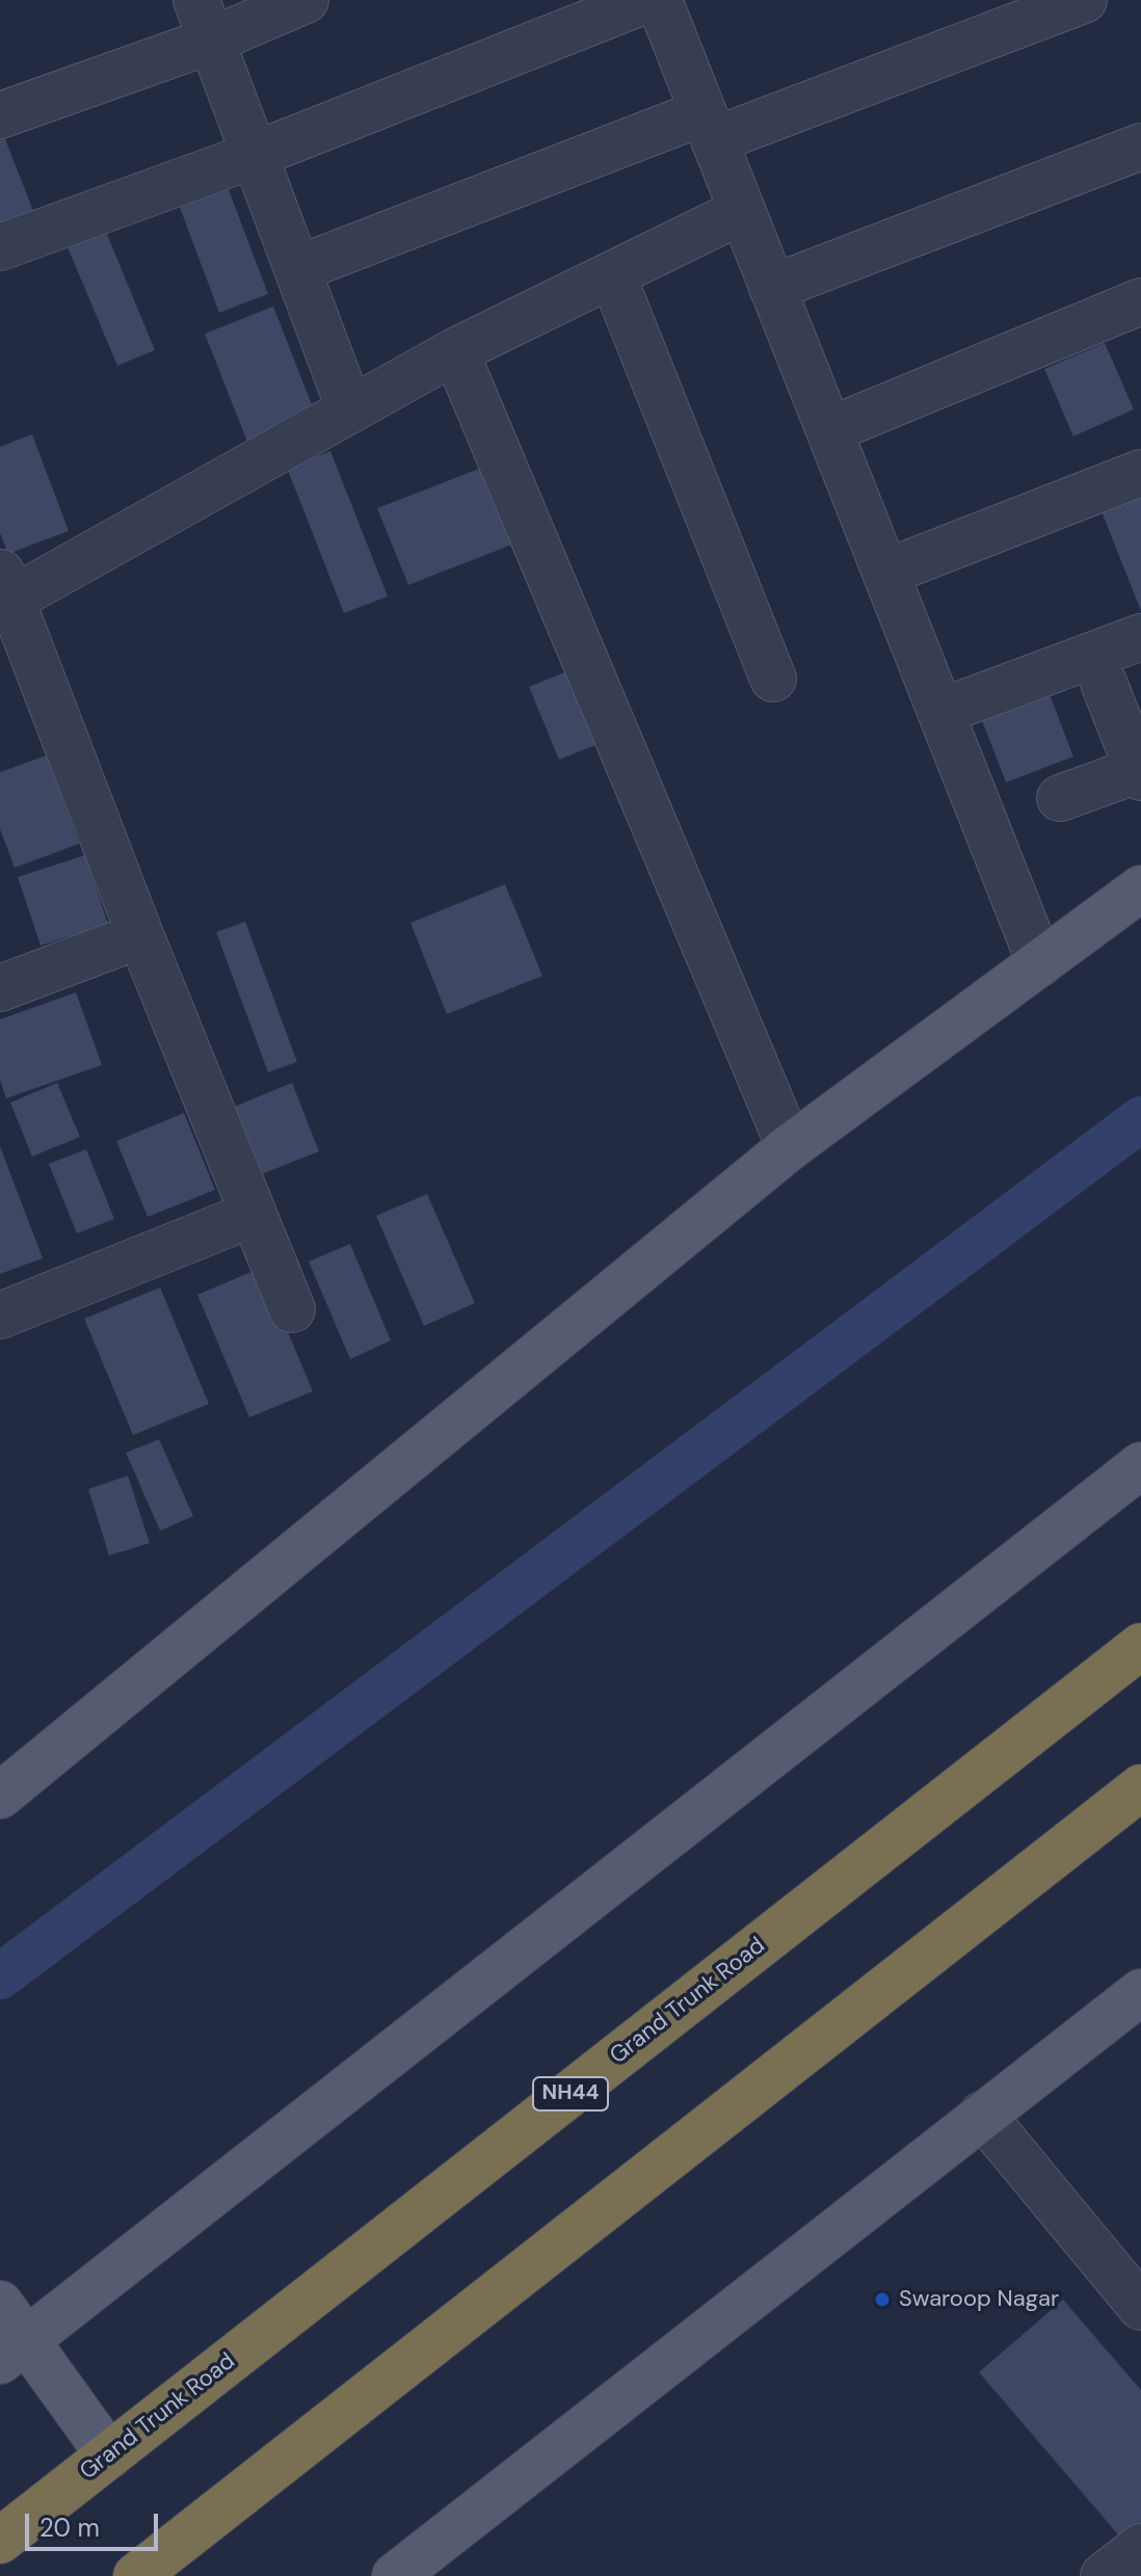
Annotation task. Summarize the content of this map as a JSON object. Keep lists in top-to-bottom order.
{
  "streets": {
    "highway": ["Grand Trunk Road", "NH44"]
  },
  "places": ["Swaroop Nagar"],
  "scale_bar": "20 m"
}
